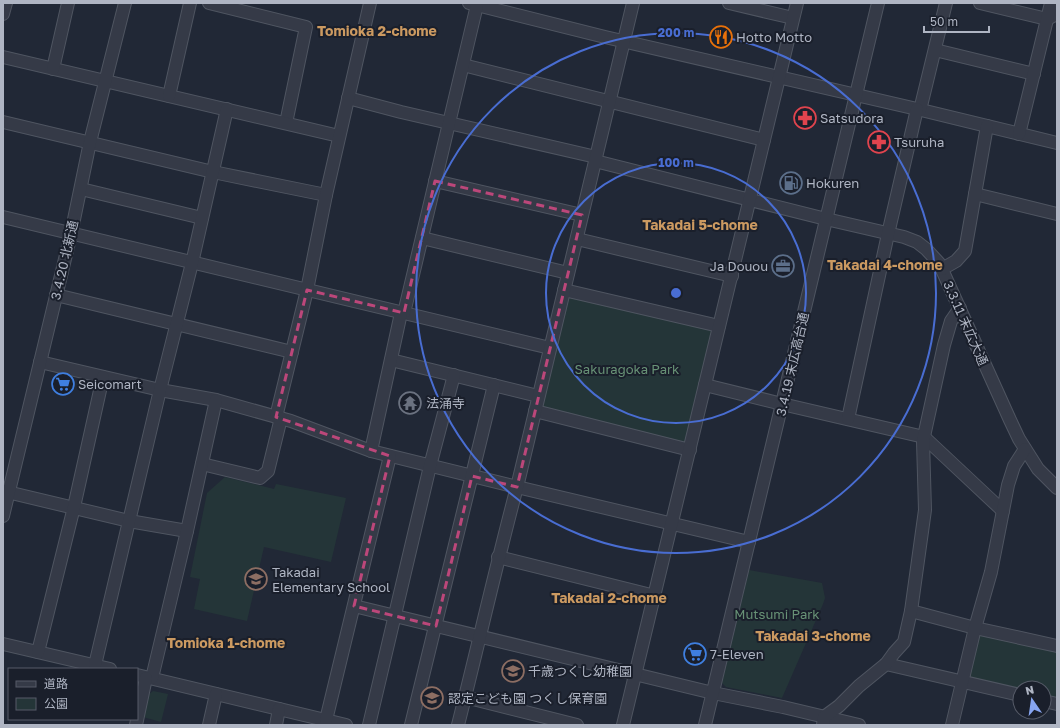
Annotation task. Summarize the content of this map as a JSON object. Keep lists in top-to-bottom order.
{
  "streets": {
    "street": ["3.4.20 北新通", "3.3.11 末広大通", "3.4.19 末広高台通"]
  },
  "crossings": [
    ["3.3.11 末広大通", "3.4.19 末広高台通"]
  ],
  "districts": [
    "Tomioka 2-chome",
    "Takadai 5-chome",
    "Takadai 4-chome",
    "Takadai 2-chome",
    "Takadai 3-chome",
    "Tomioka 1-chome"
  ],
  "parks": ["Sakuragoka Park", "Mutsumi Park"],
  "places": {
    "restaurant": ["Hotto Motto"],
    "pharmacy": ["Satsudora", "Tsuruha"],
    "fuel station": ["Hokuren"],
    "office": ["Ja Douou"],
    "supermarket": ["Seicomart", "7-Eleven"],
    "temple": ["法涌寺"],
    "school or university": ["Takadai Elementary School", "千歳つくし幼稚園", "認定こども園 つくし保育園"]
  },
  "legend": ["道路", "公園"],
  "scale_bar": "50 m",
  "north": "top",
  "rings": ["200 m", "100 m"]
}
